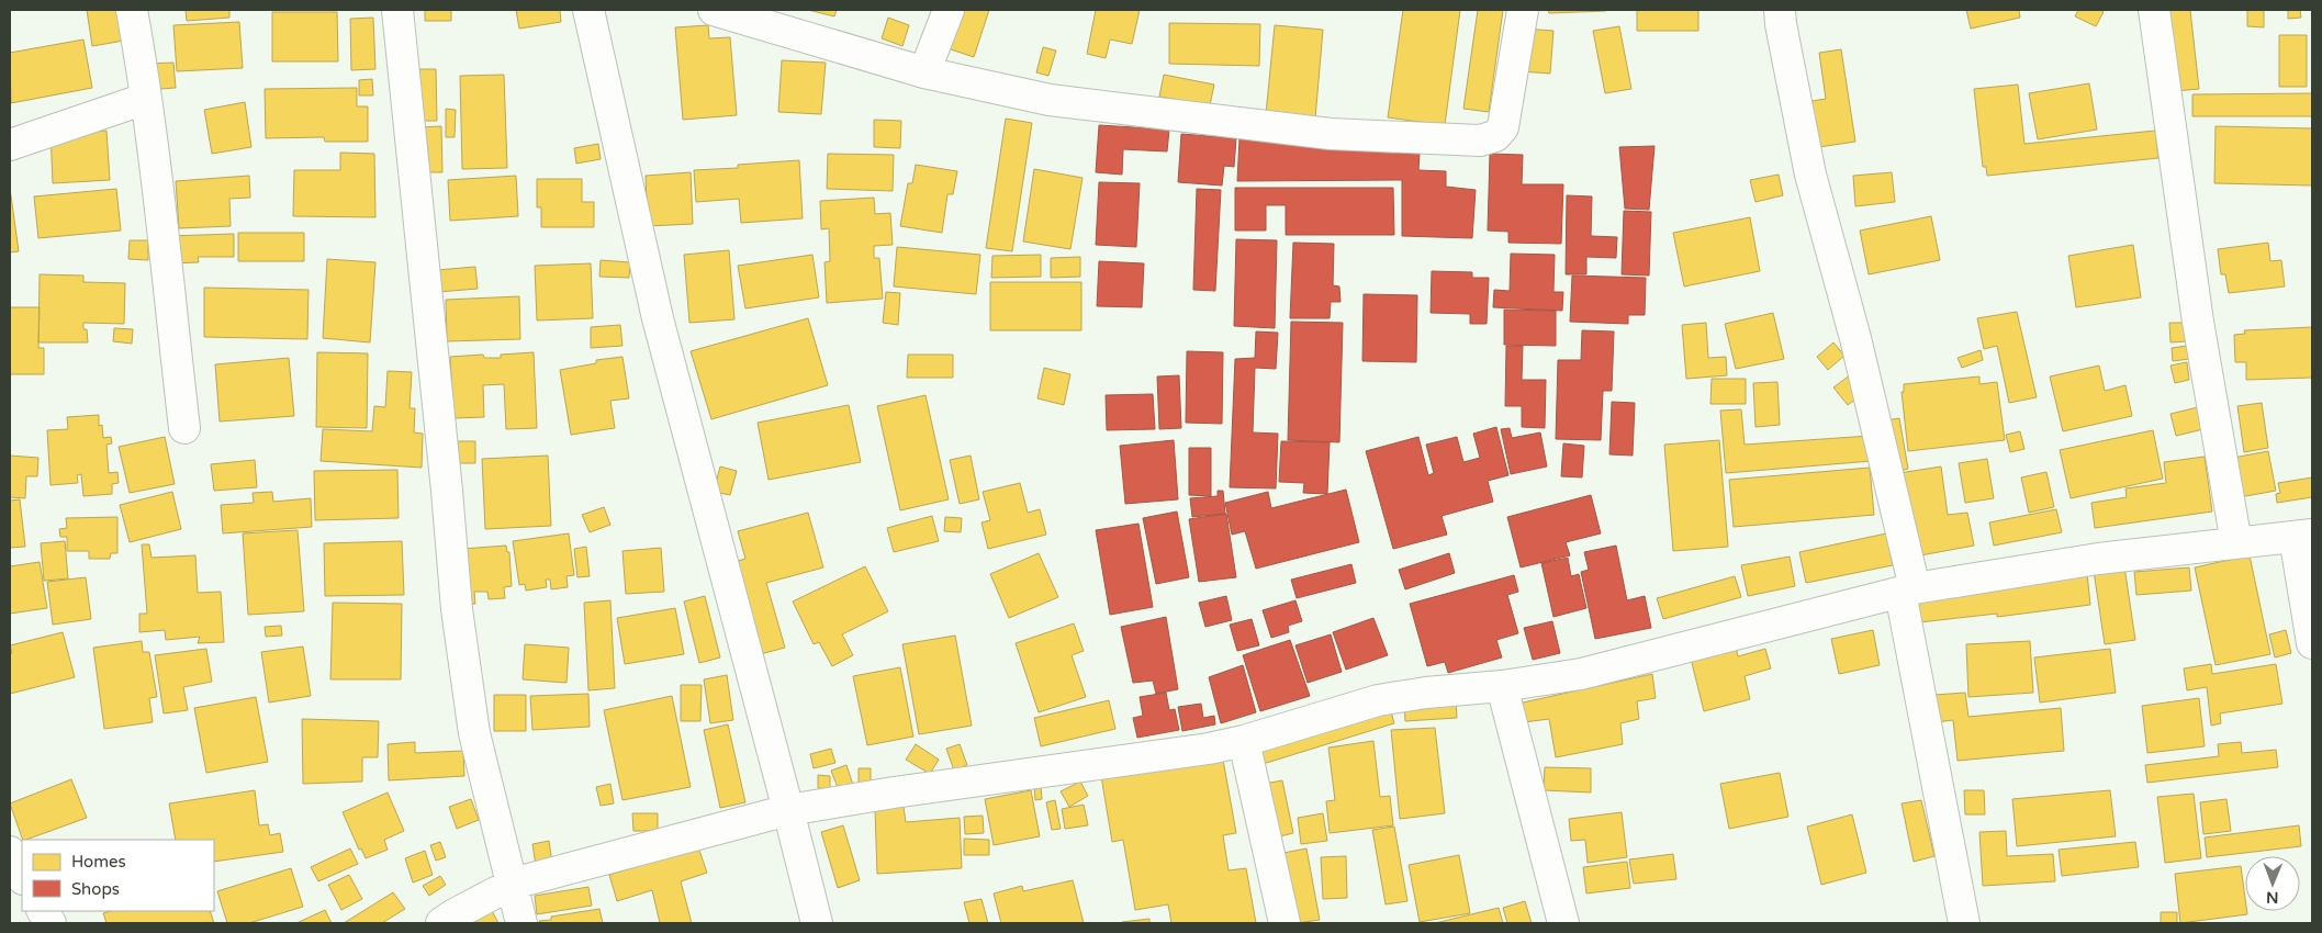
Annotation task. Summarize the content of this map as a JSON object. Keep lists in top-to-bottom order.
{
  "legend": ["Homes", "Shops"],
  "north": "bottom"
}
